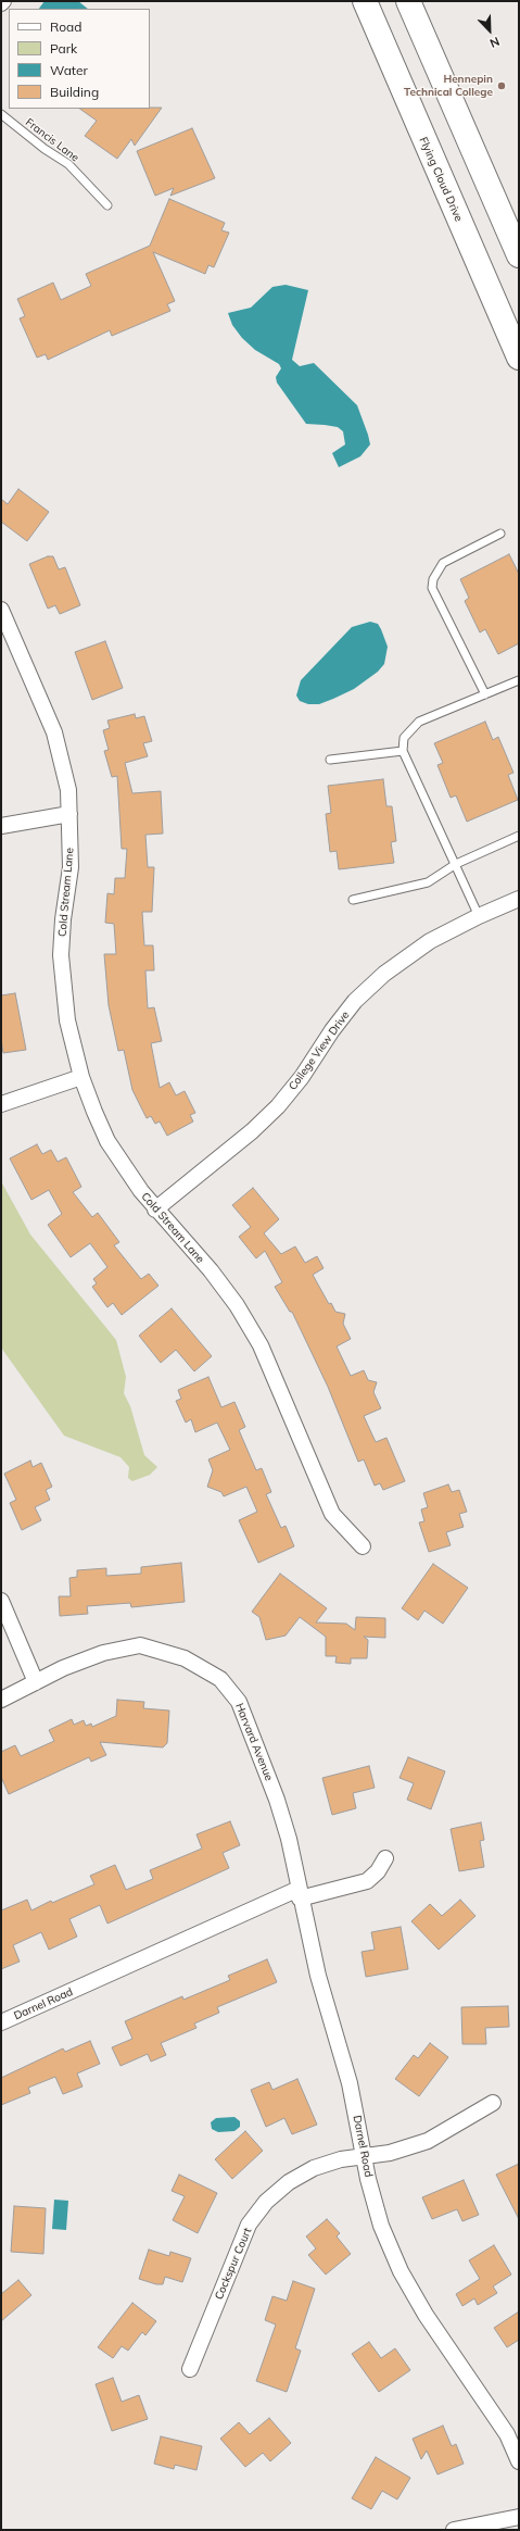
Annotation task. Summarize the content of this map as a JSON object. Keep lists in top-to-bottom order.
{
  "streets": {
    "main road": ["Flying Cloud Drive"],
    "street": [
      "Cold Stream Lane",
      "College View Drive",
      "Harvard Avenue",
      "Darnel Road",
      "Cockspur Court"
    ],
    "lane": ["Francis Lane"]
  },
  "crossings": [
    ["Cold Stream Lane", "College View Drive"],
    ["Harvard Avenue", "Darnel Road"],
    ["Darnel Road", "Cockspur Court"]
  ],
  "places": ["Hennepin Technical College"],
  "legend": [
    "Road",
    "Park",
    "Water",
    "Building"
  ],
  "north": "bottom right"
}
